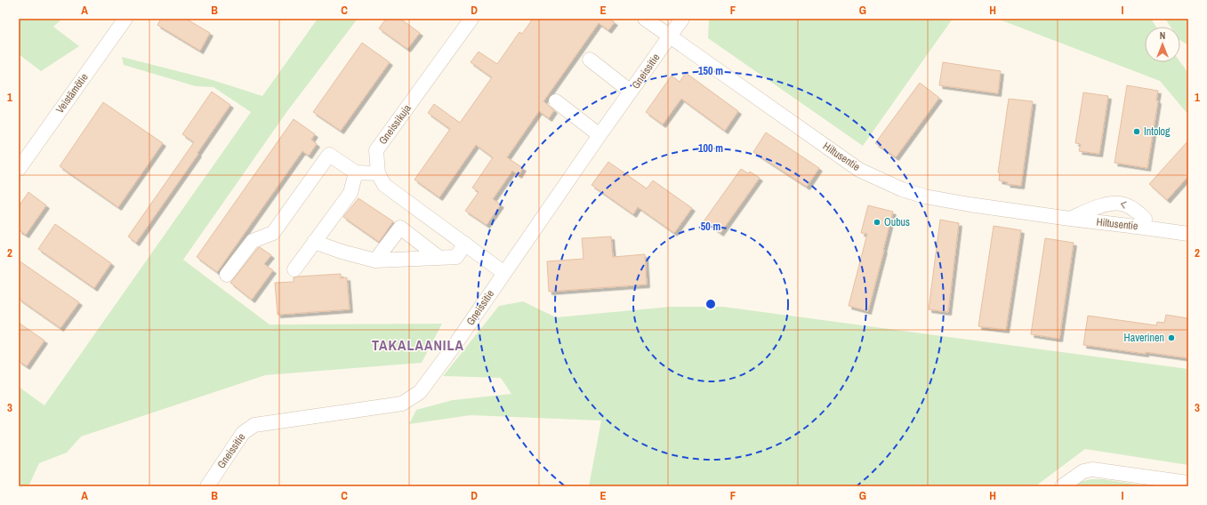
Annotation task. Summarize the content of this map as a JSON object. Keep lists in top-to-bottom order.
{
  "streets": {
    "street": [
      "Gneissitie",
      "Veistämötie",
      "Gneissikuja",
      "Hiltusentie"
    ]
  },
  "crossings": [
    ["Gneissitie", "Hiltusentie"]
  ],
  "districts": ["TAKALAANILA"],
  "places": ["Intolog", "Oubus", "Haverinen"],
  "north": "top",
  "grid": {
    "columns": [
      "A",
      "B",
      "C",
      "D",
      "E",
      "F",
      "G",
      "H",
      "I"
    ],
    "rows": ["1", "2", "3"]
  },
  "rings": ["150 m", "100 m", "50 m"]
}
